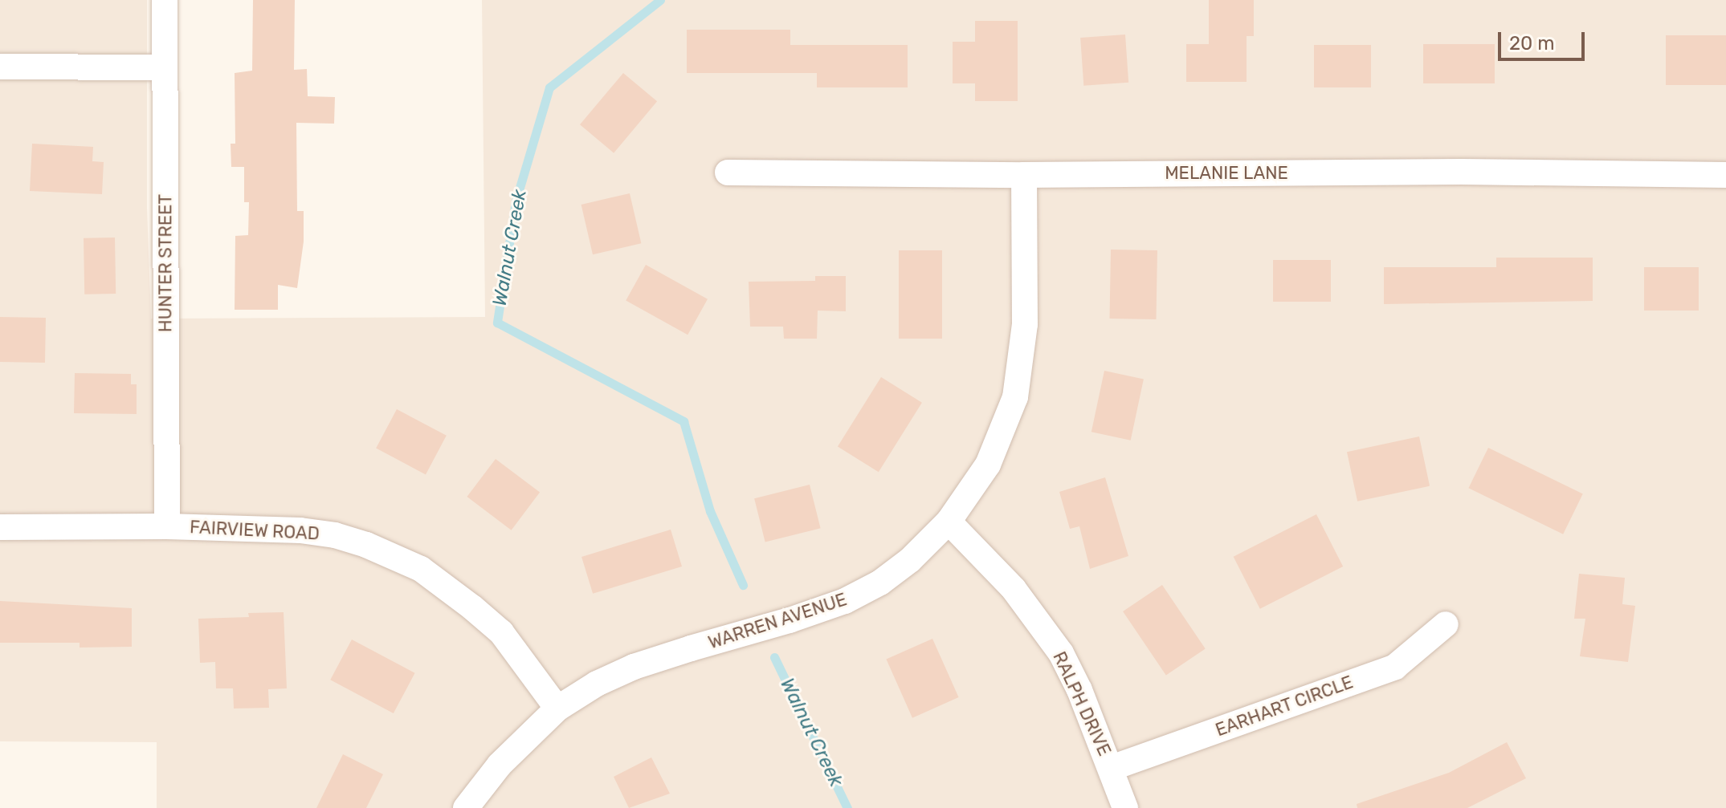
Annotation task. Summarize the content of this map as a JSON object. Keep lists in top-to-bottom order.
{
  "streets": {
    "street": [
      "MELANIE LANE",
      "HUNTER STREET",
      "FAIRVIEW ROAD",
      "WARREN AVENUE",
      "RALPH DRIVE",
      "EARHART CIRCLE"
    ]
  },
  "crossings": [
    ["MELANIE LANE", "WARREN AVENUE"],
    ["HUNTER STREET", "FAIRVIEW ROAD"],
    ["FAIRVIEW ROAD", "WARREN AVENUE"],
    ["WARREN AVENUE", "RALPH DRIVE"],
    ["RALPH DRIVE", "EARHART CIRCLE"]
  ],
  "water": ["Walnut Creek"],
  "scale_bar": "20 m"
}
